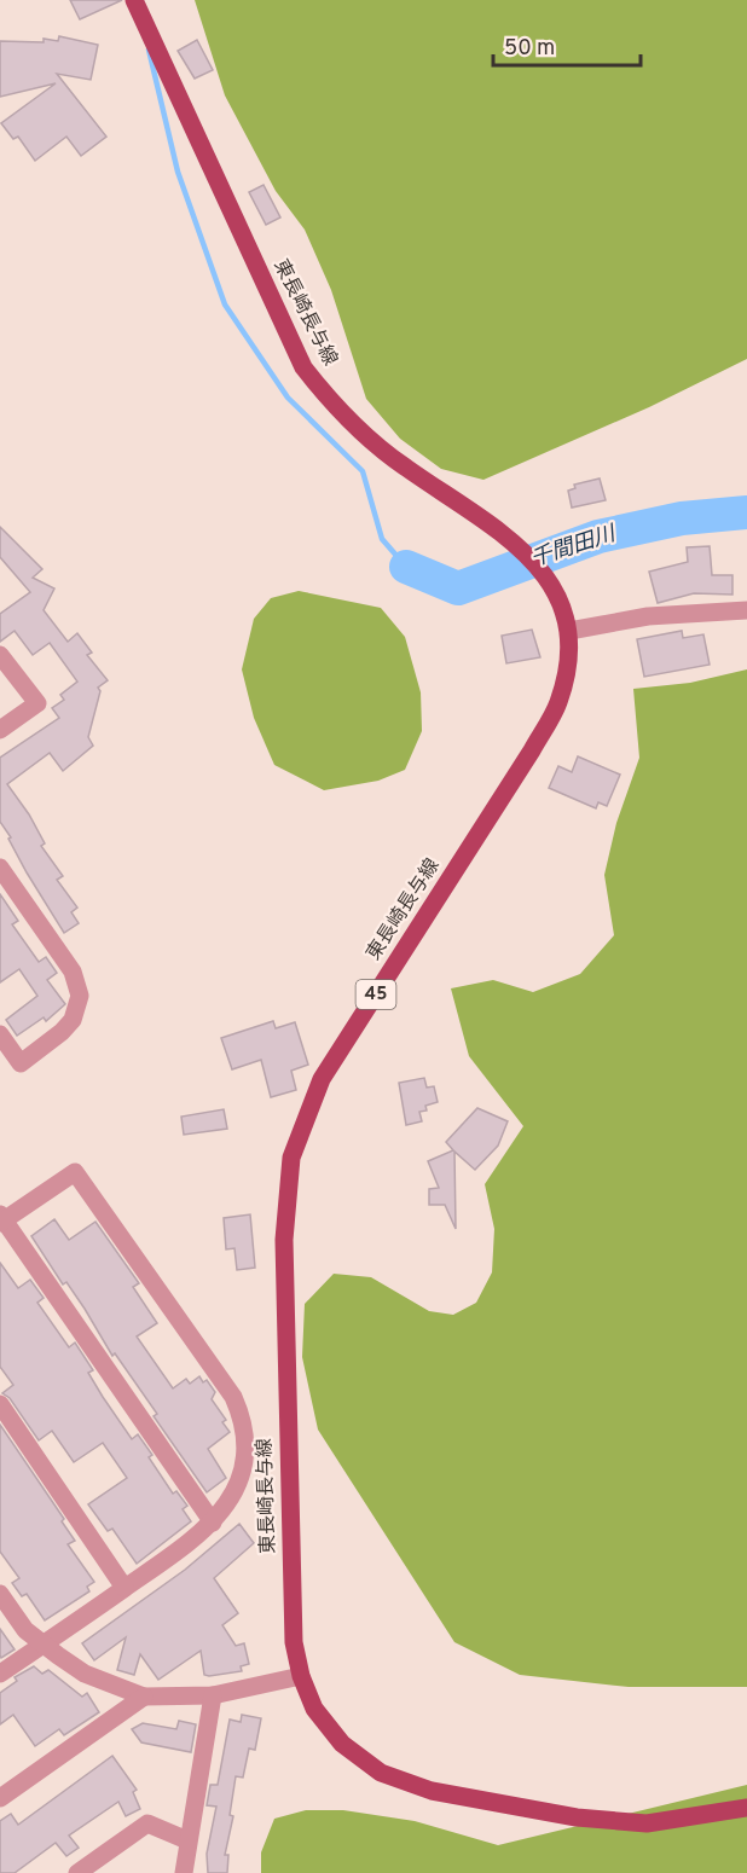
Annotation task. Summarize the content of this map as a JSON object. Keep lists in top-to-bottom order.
{
  "streets": {
    "main road": ["東長崎長与線", "45"]
  },
  "water": ["千間田川"],
  "scale_bar": "50 m"
}
